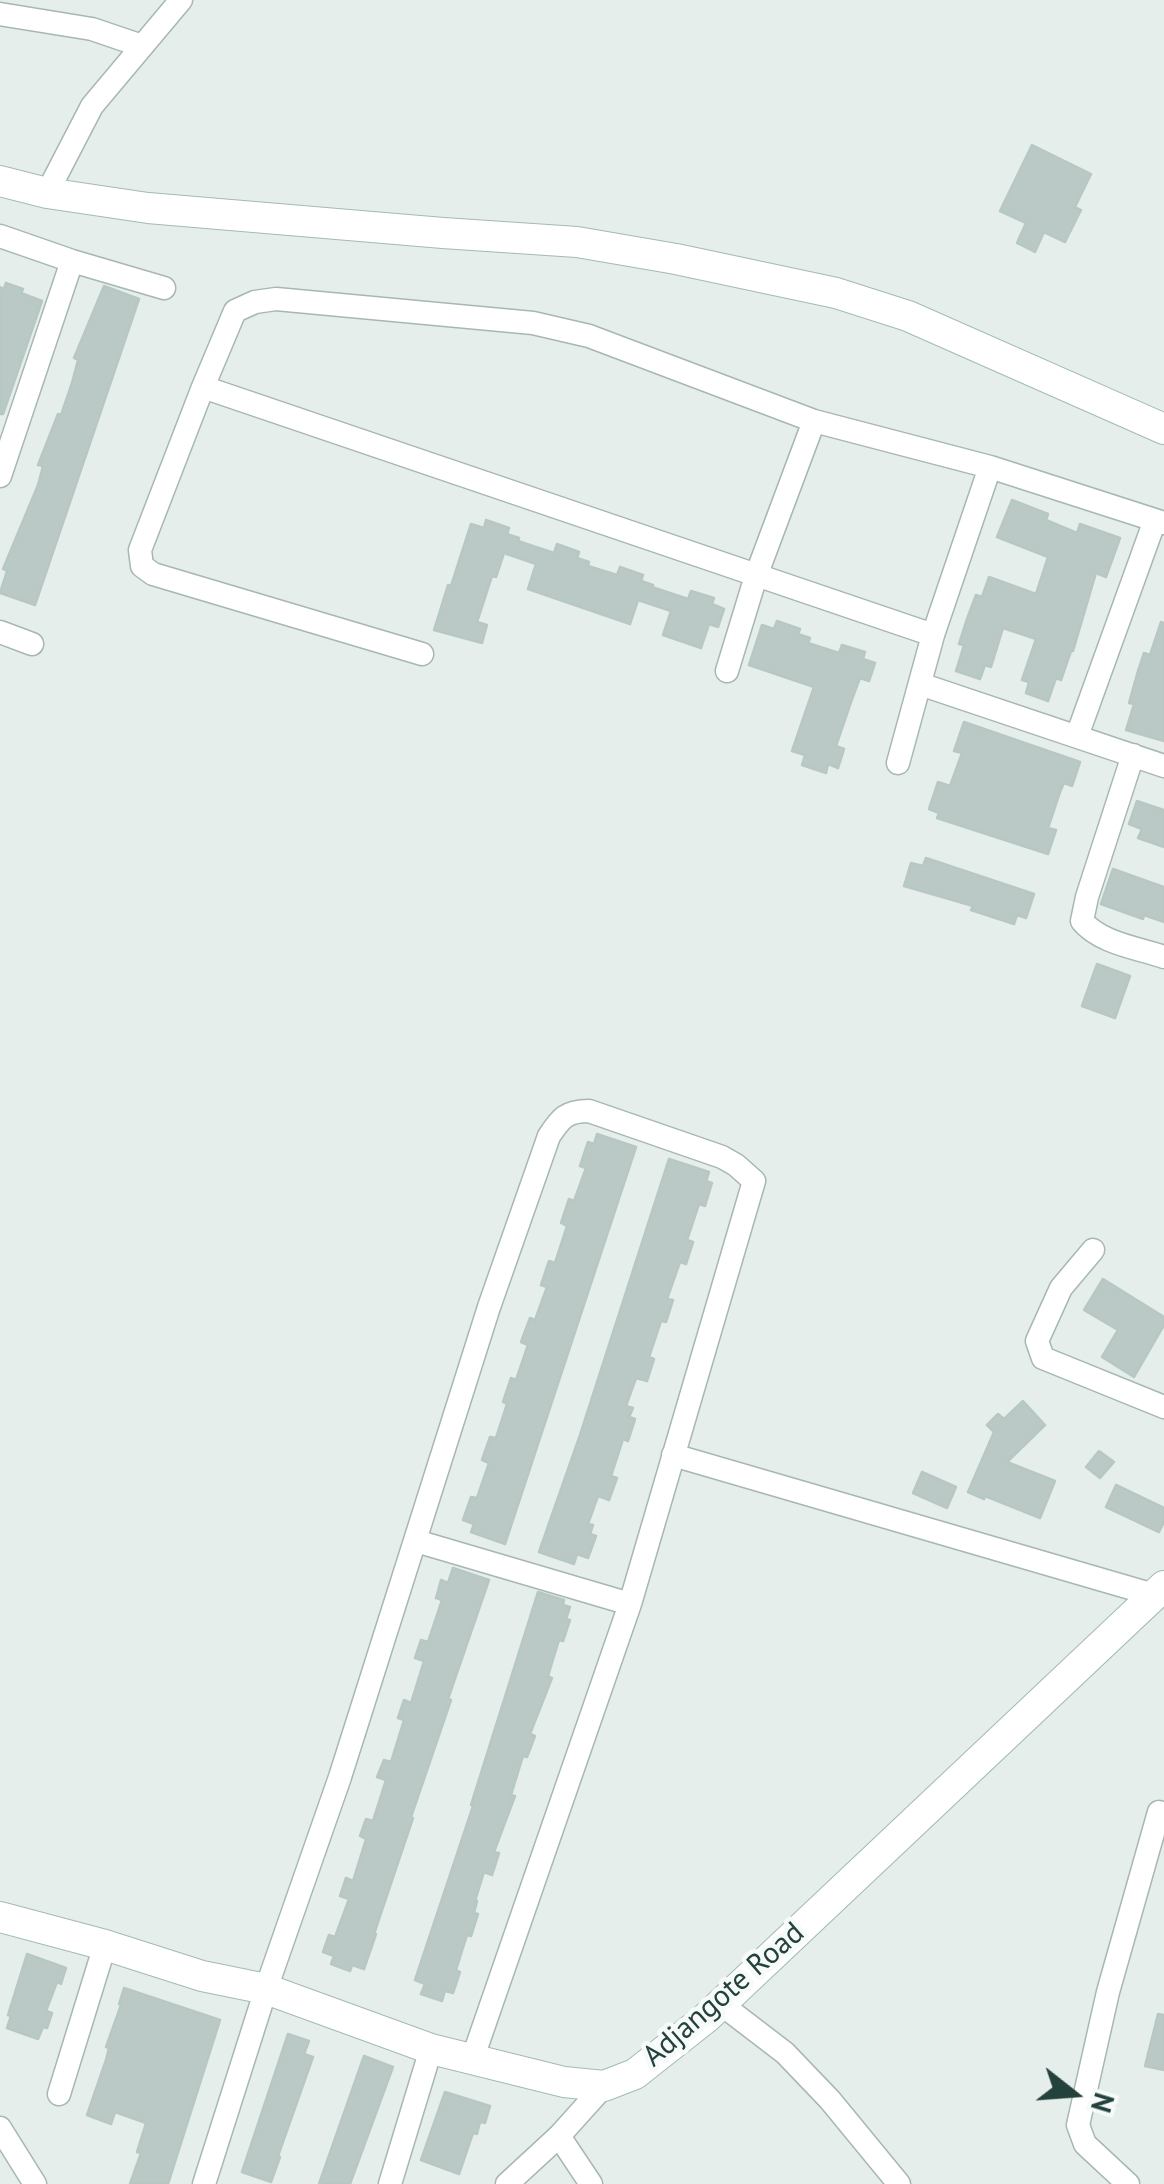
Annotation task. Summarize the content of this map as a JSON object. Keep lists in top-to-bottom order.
{
  "streets": {
    "street": ["Adjangote Road"]
  },
  "north": "right"
}
